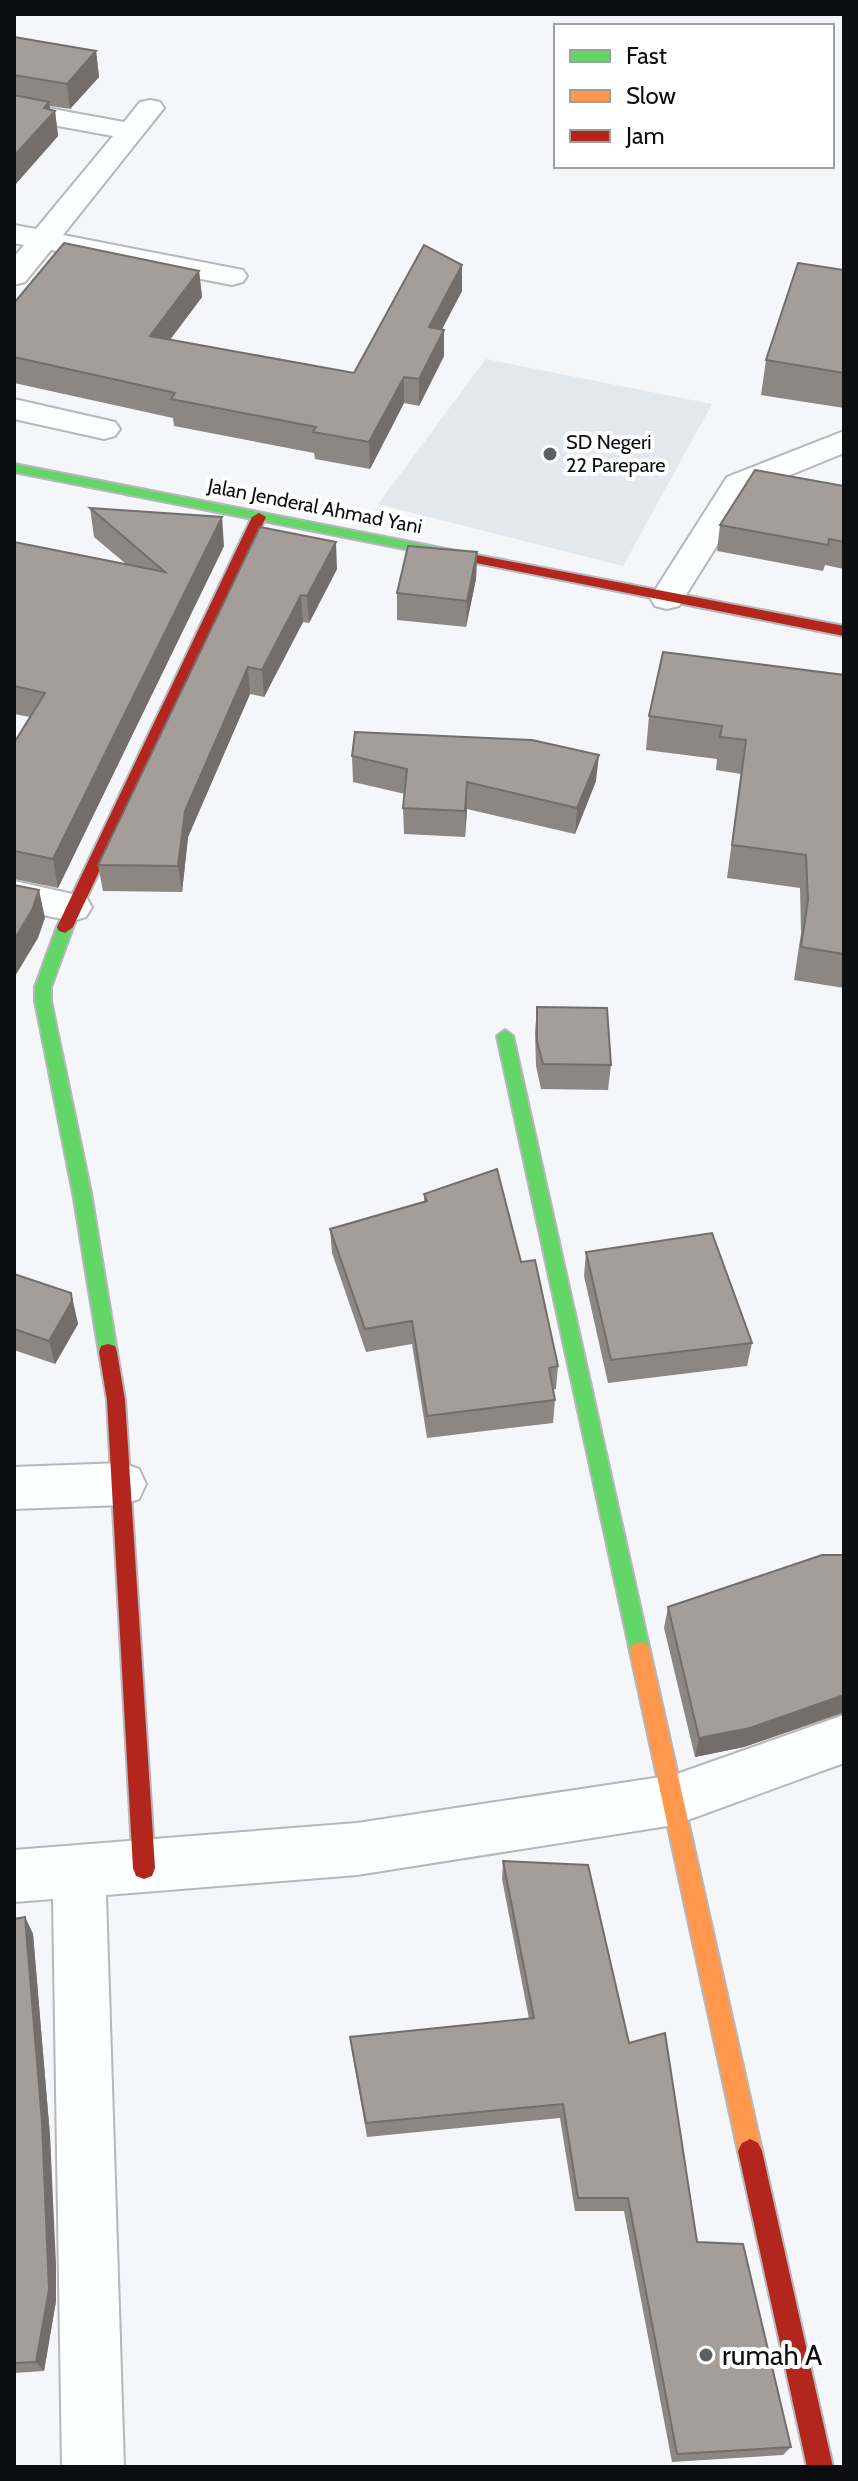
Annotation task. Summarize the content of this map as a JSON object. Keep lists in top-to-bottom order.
{
  "streets": {
    "main road": ["Jalan Jenderal Ahmad Yani"]
  },
  "places": ["SD Negeri 22 Parepare", "rumah A"],
  "legend": ["Fast", "Slow", "Jam"]
}
